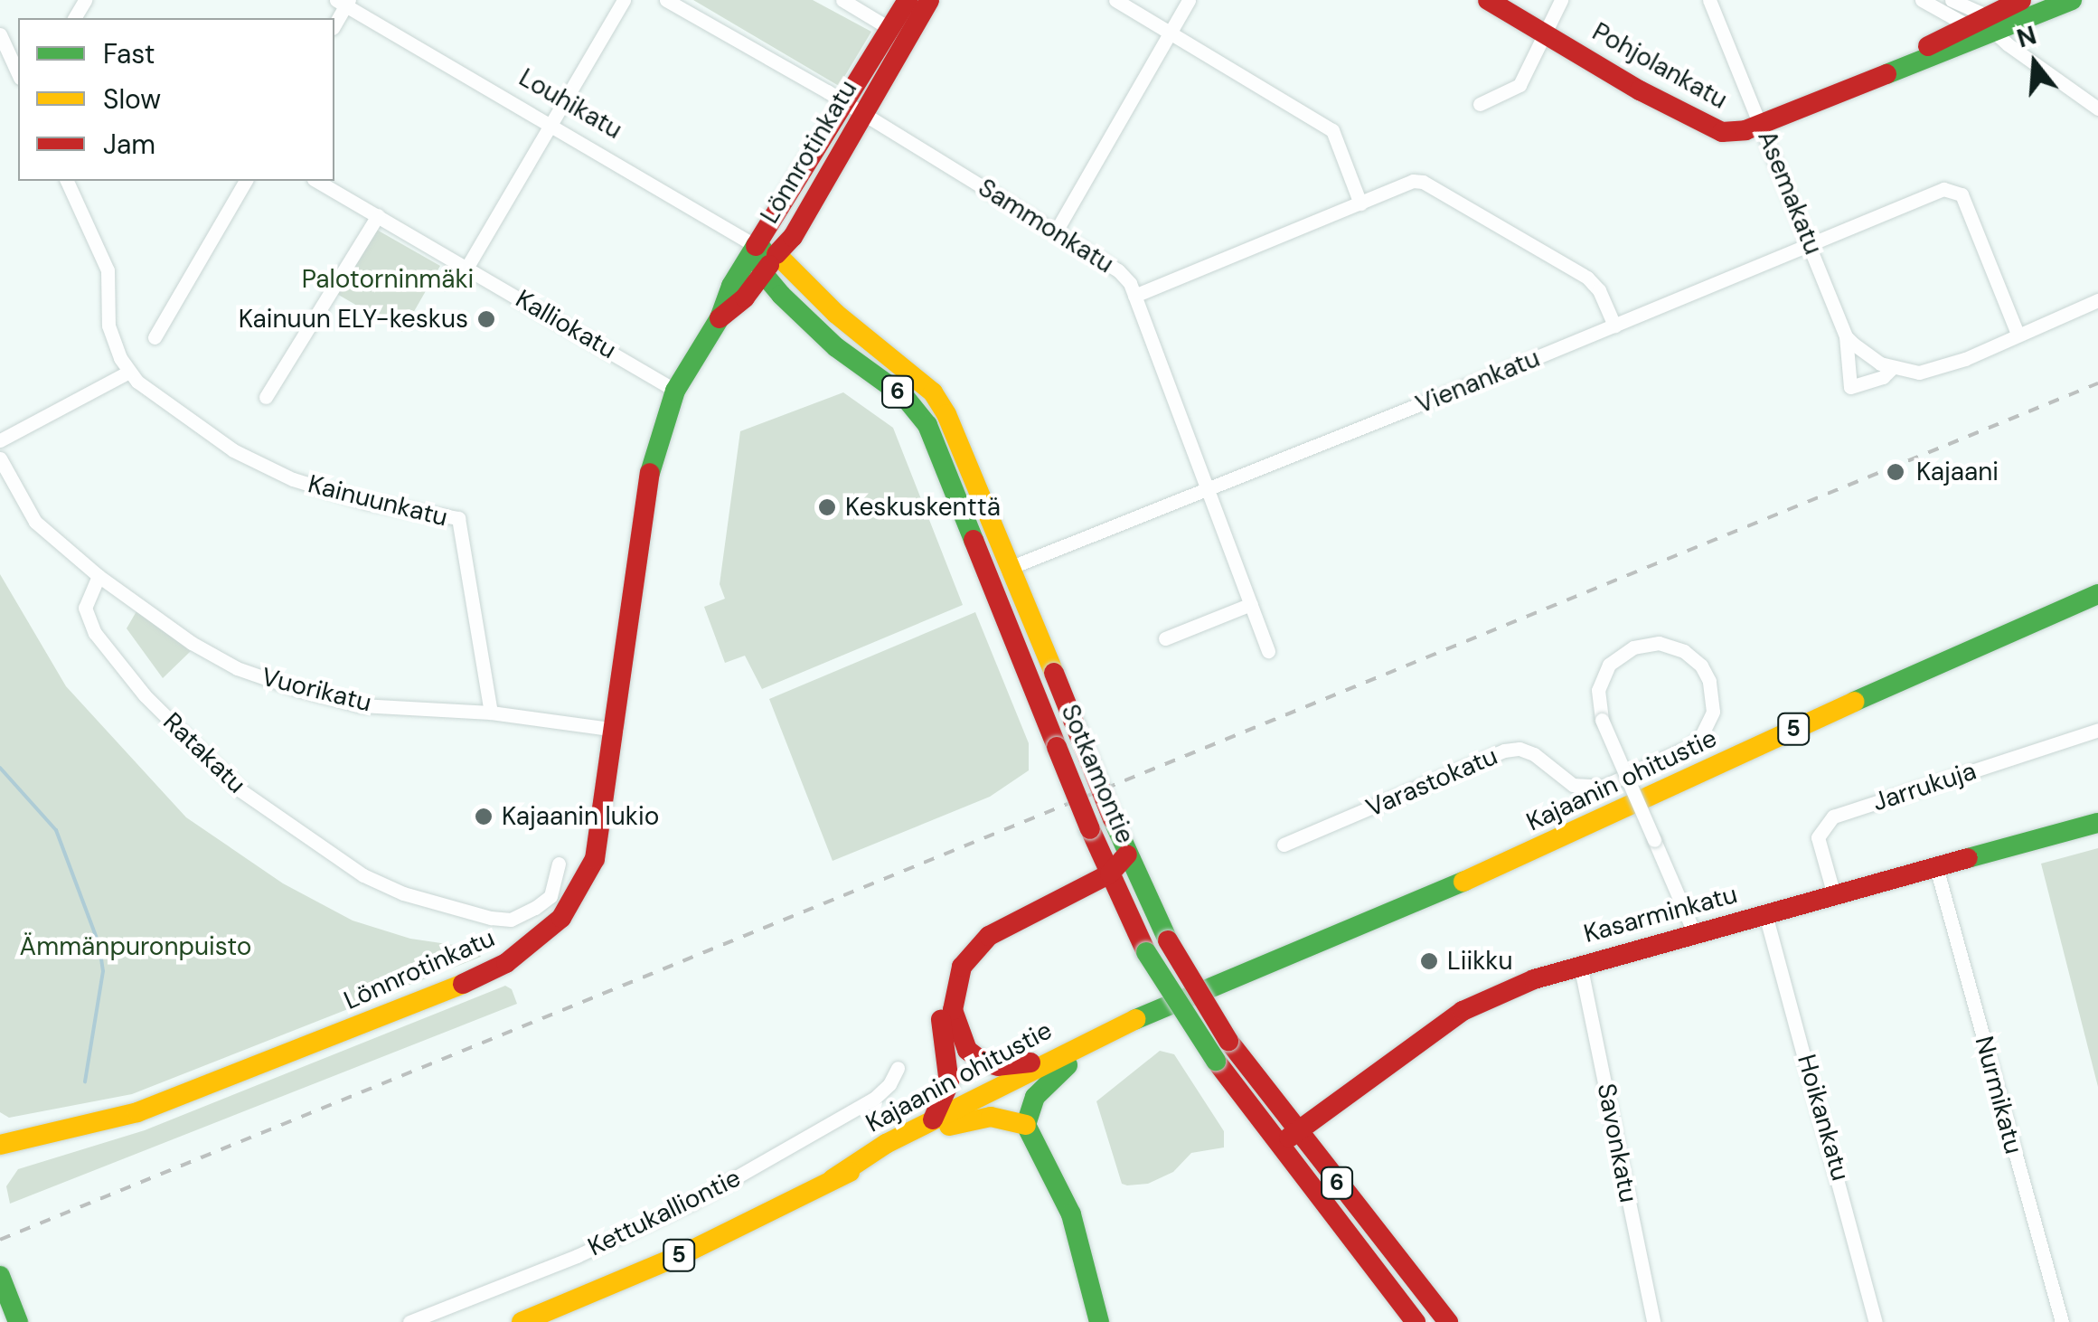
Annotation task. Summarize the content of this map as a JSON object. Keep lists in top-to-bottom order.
{
  "streets": {
    "main road": [
      "Pohjolankatu",
      "Louhikatu",
      "Lönnrotinkatu",
      "6",
      "5",
      "Sotkamontie",
      "Kajaanin ohitustie",
      "Kasarminkatu"
    ],
    "street": [
      "Asemakatu",
      "Sammonkatu",
      "Kalliokatu",
      "Vienankatu",
      "Kainuunkatu",
      "Vuorikatu",
      "Ratakatu",
      "Varastokatu",
      "Jarrukuja",
      "Nurmikatu",
      "Hoikankatu",
      "Savonkatu",
      "Kettukalliontie"
    ]
  },
  "crossings": [
    ["Pohjolankatu", "Asemakatu"],
    ["Louhikatu", "Lönnrotinkatu"],
    ["Louhikatu", "Sotkamontie"],
    ["Lönnrotinkatu", "Sammonkatu"],
    ["Lönnrotinkatu", "Kalliokatu"],
    ["Lönnrotinkatu", "Vuorikatu"],
    ["Lönnrotinkatu", "Sotkamontie"],
    ["Asemakatu", "Vienankatu"],
    ["Sammonkatu", "Vienankatu"],
    ["Vienankatu", "Sotkamontie"],
    ["Kainuunkatu", "Vuorikatu"],
    ["Vuorikatu", "Ratakatu"],
    ["Sotkamontie", "Kasarminkatu"],
    ["Varastokatu", "Kasarminkatu"],
    ["Jarrukuja", "Kasarminkatu"],
    ["Kasarminkatu", "Nurmikatu"],
    ["Kasarminkatu", "Hoikankatu"],
    ["Kasarminkatu", "Savonkatu"]
  ],
  "parks": ["Palotorninmäki", "Ämmänpuronpuisto"],
  "places": [
    "Kainuun ELY-keskus",
    "Kajaani",
    "Keskuskenttä",
    "Kajaanin lukio",
    "Liikku"
  ],
  "legend": ["Fast", "Slow", "Jam"],
  "north": "top"
}
